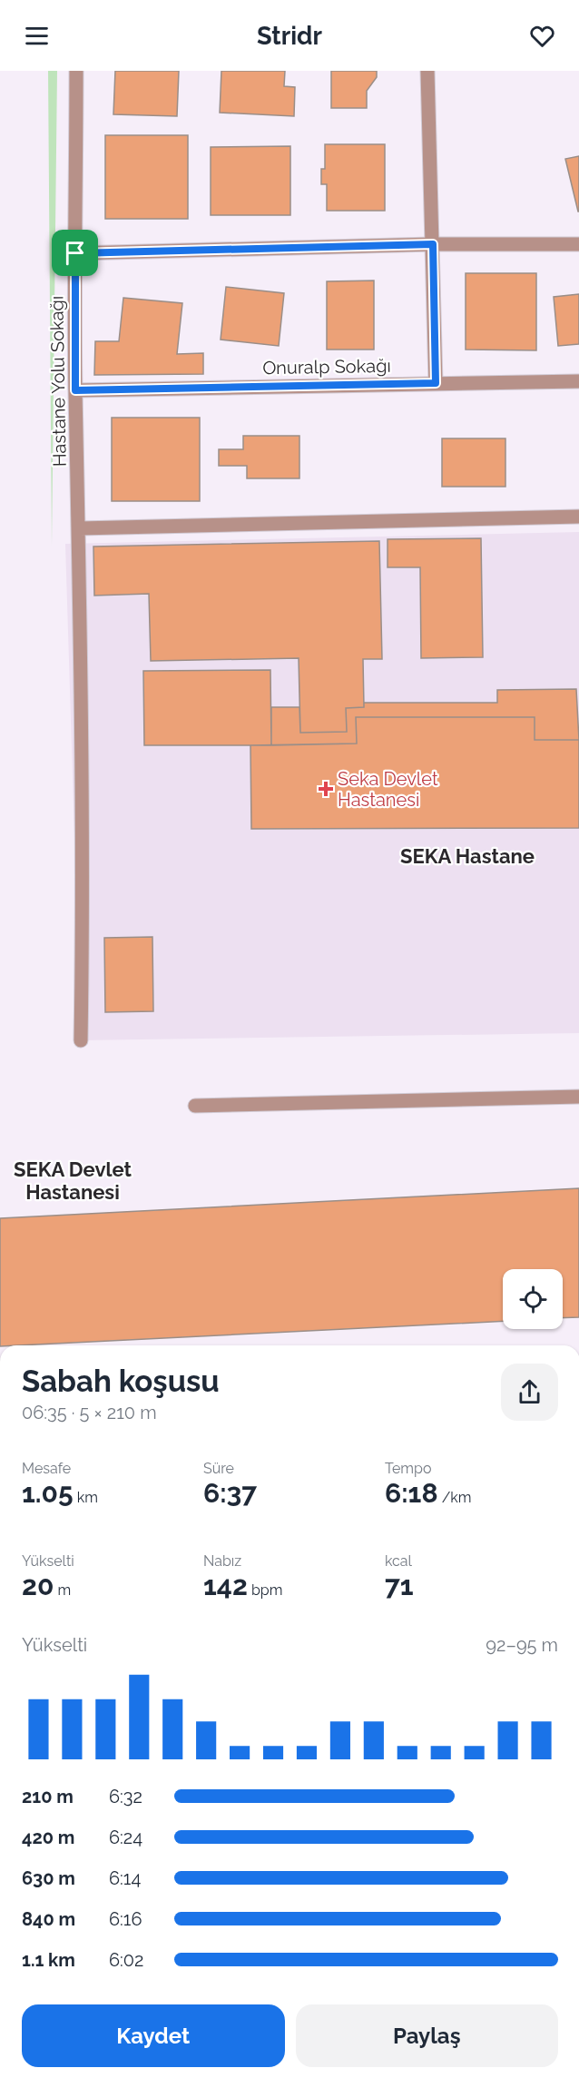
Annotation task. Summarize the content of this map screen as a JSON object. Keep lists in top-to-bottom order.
{
  "streets": {
    "street": ["Onuralp Sokağı", "Hastane Yolu Sokağı"]
  },
  "crossings": [
    ["Onuralp Sokağı", "Hastane Yolu Sokağı"]
  ],
  "districts": ["SEKA Hastane", "SEKA Devlet Hastanesi"],
  "places": {
    "health": ["Seka Devlet Hastanesi"]
  },
  "page": {
    "header": "Stridr",
    "heading": ["Sabah koşusu", "06:35 · 5 × 210 m"],
    "stats": [
      ["Mesafe", "1.05 km"],
      ["Süre", "6:37"],
      ["Tempo", "6:18 /km"],
      ["Yükselti", "20 m"],
      ["Nabız", "142 bpm"],
      ["kcal", "71"]
    ],
    "chart": ["Yükselti", "92–95 m"],
    "list": [
      {
        "name": "210 m",
        "note": "6:32"
      },
      {
        "name": "420 m",
        "note": "6:24"
      },
      {
        "name": "630 m",
        "note": "6:14"
      },
      {
        "name": "840 m",
        "note": "6:16"
      },
      {
        "name": "1.1 km",
        "note": "6:02"
      }
    ],
    "buttons": ["Kaydet", "Paylaş"]
  }
}
